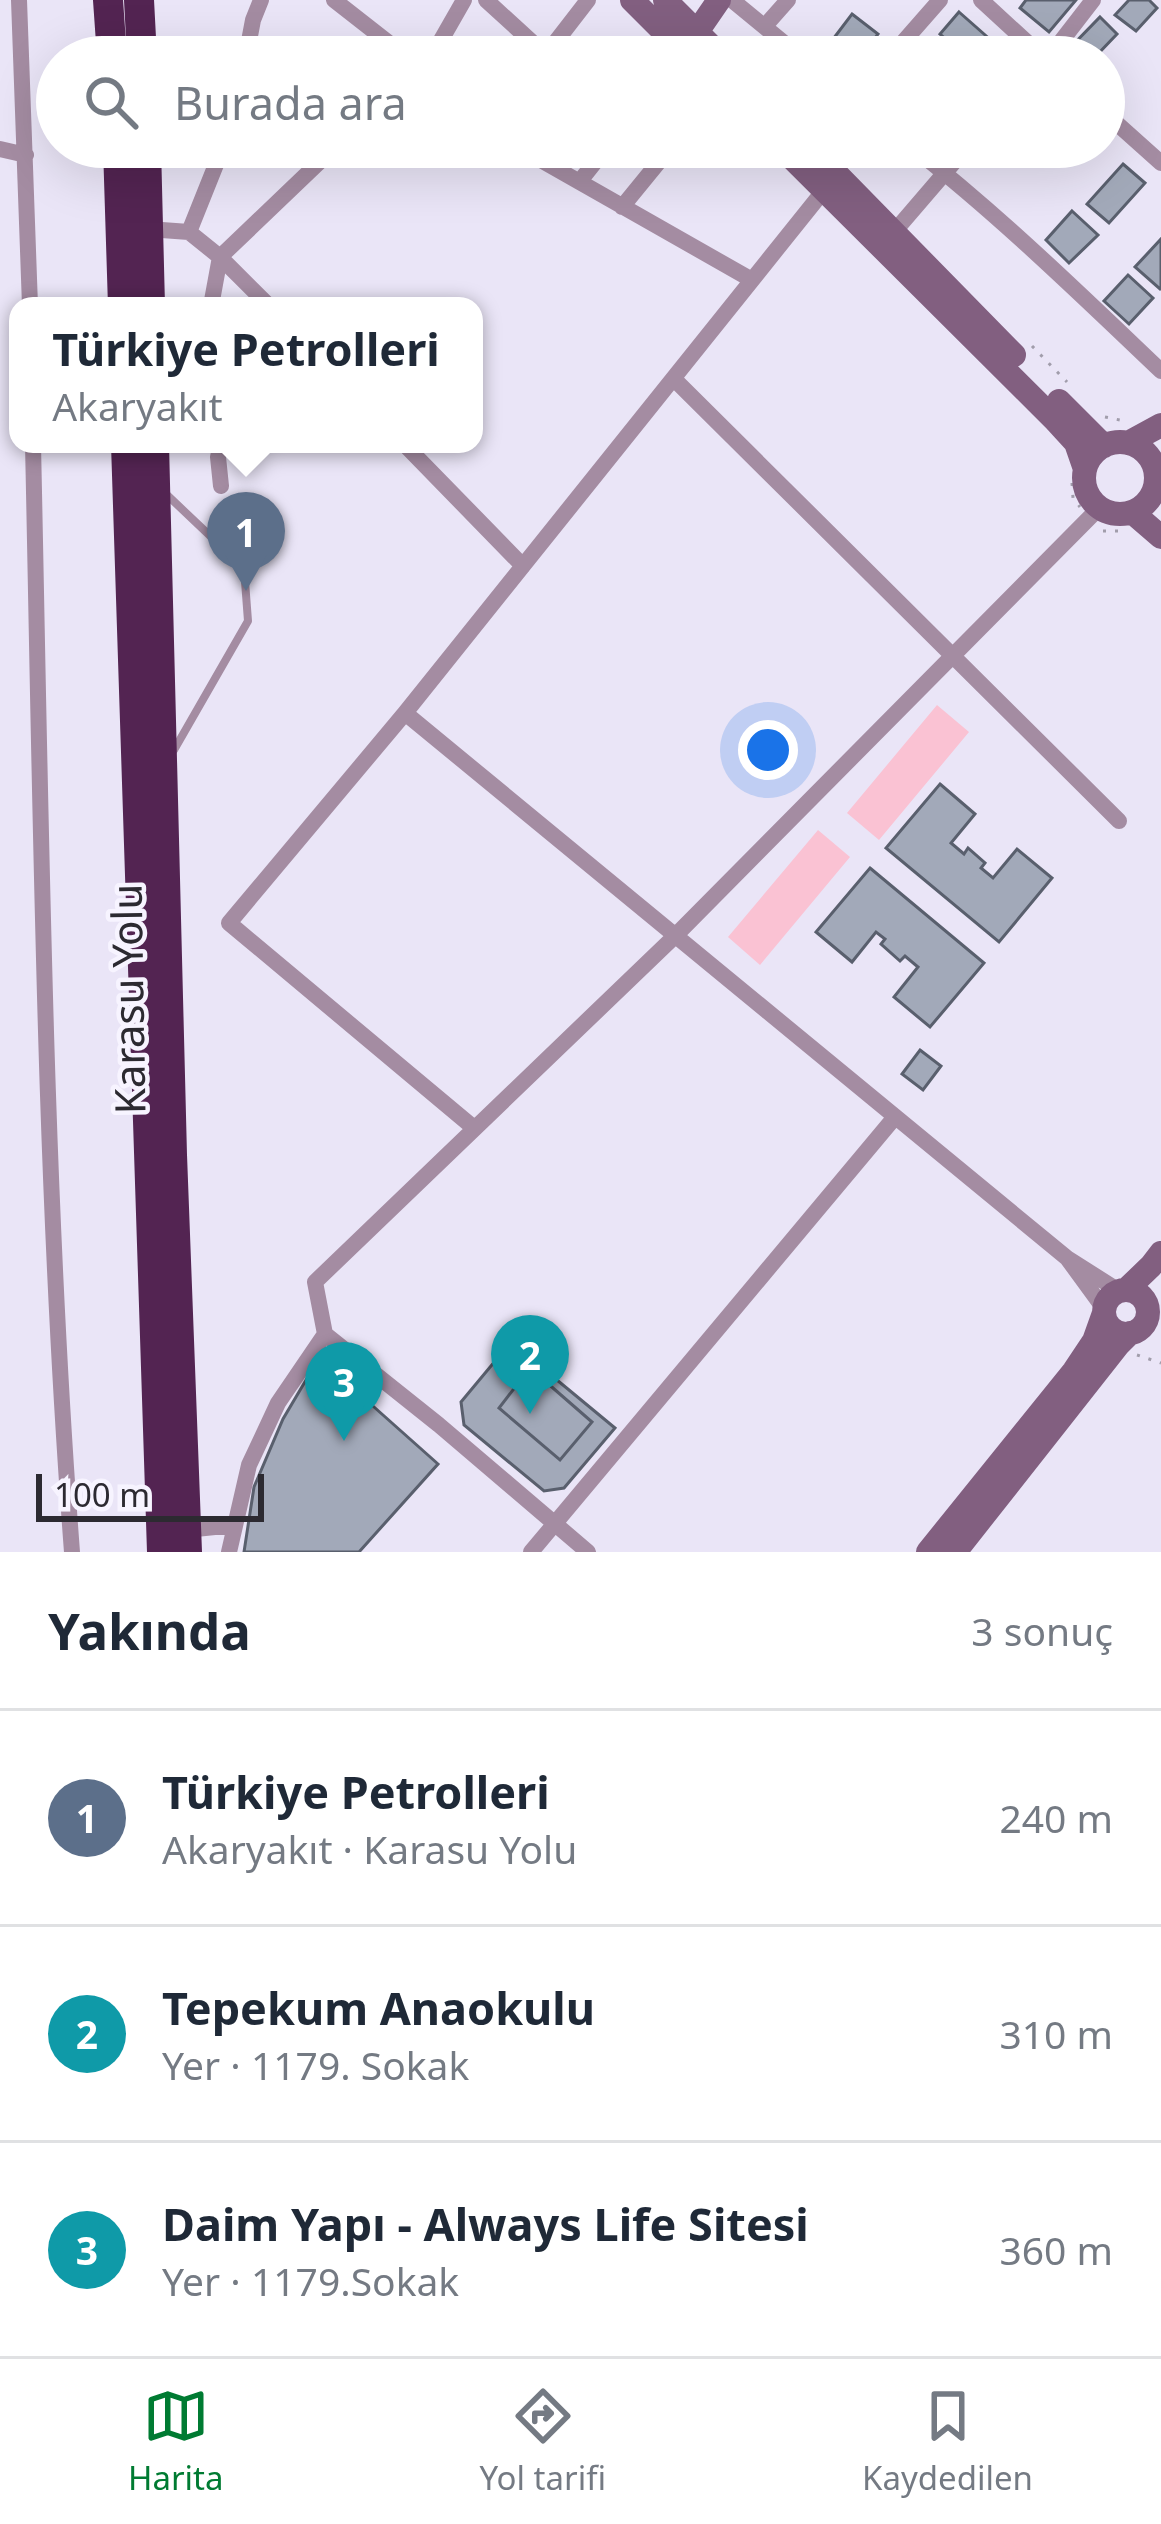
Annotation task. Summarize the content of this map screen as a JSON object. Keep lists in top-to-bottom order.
{
  "streets": {
    "highway": ["Karasu Yolu"]
  },
  "scale_bar": "100 m",
  "page": {
    "search": "Burada ara",
    "popup": ["Türkiye Petrolleri", "Akaryakıt"],
    "pins": ["1", "2", "3"],
    "scale": "100 m",
    "heading": ["Yakında", "3 sonuç"],
    "list": [
      {
        "mark": "1",
        "name": "Türkiye Petrolleri",
        "note": "Akaryakıt · Karasu Yolu",
        "value": "240 m"
      },
      {
        "mark": "2",
        "name": "Tepekum Anaokulu",
        "note": "Yer · 1179. Sokak",
        "value": "310 m"
      },
      {
        "mark": "3",
        "name": "Daim Yapı - Always Life Sitesi",
        "note": "Yer · 1179.Sokak",
        "value": "360 m"
      }
    ],
    "nav": ["Harita", "Yol tarifi", "Kaydedilen"]
  }
}
